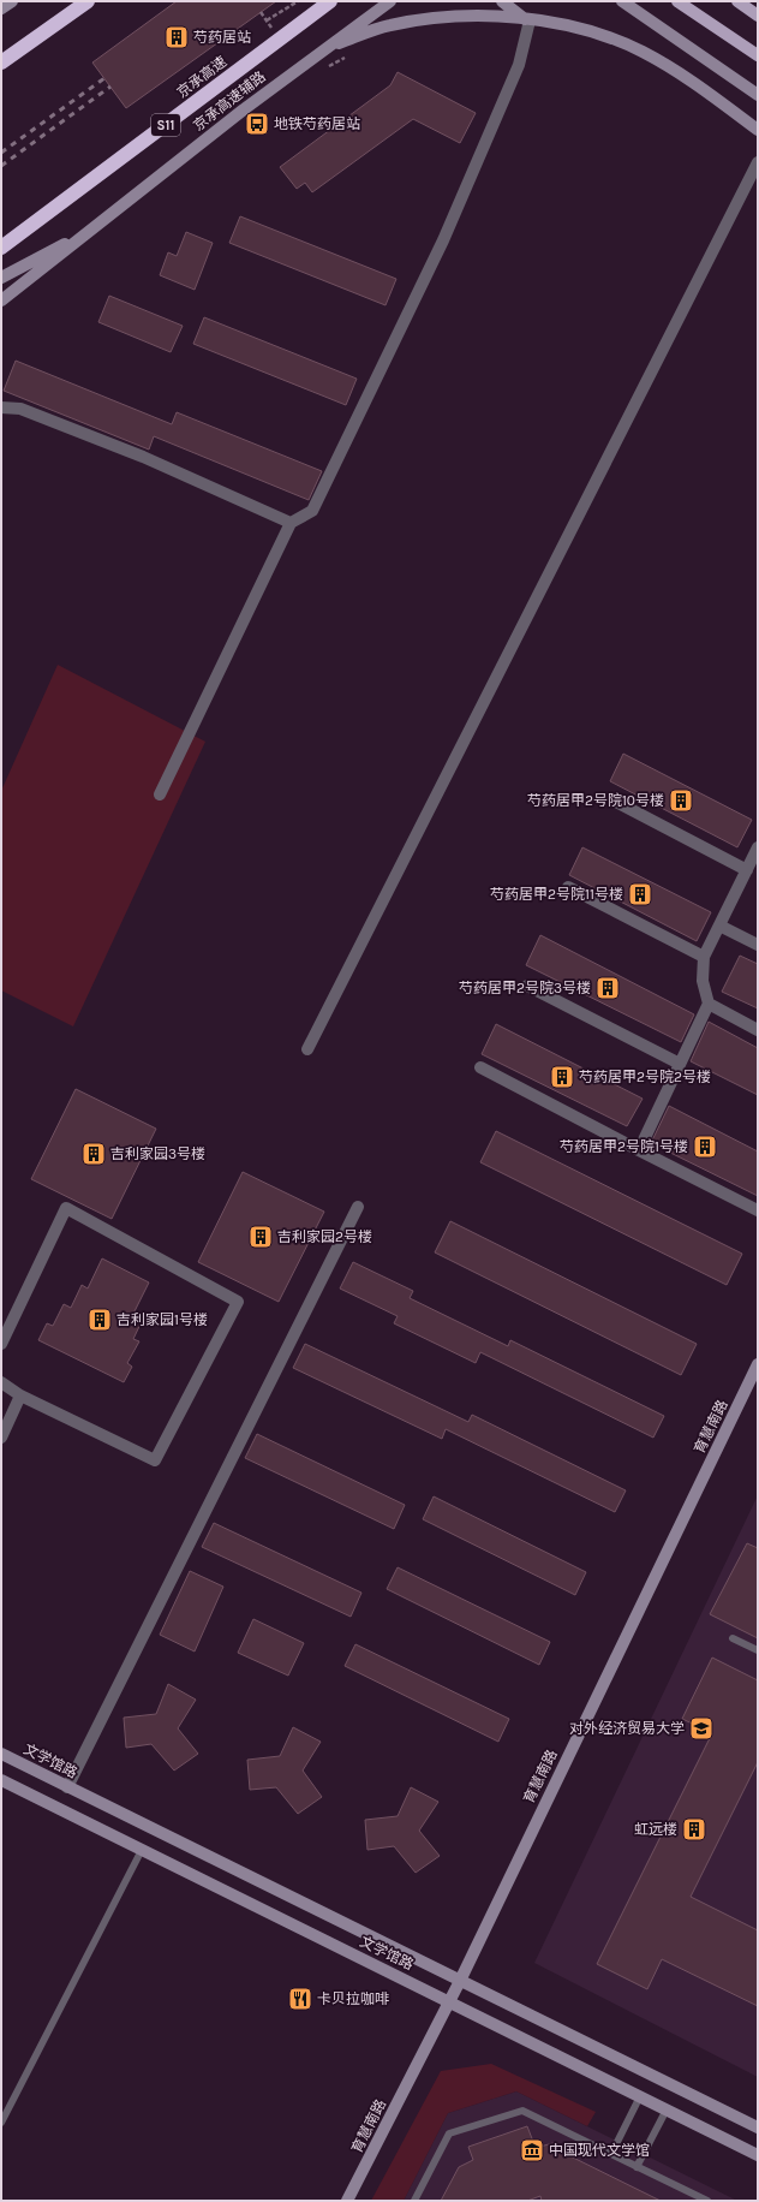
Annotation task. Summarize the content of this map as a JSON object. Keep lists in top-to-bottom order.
{
  "streets": {
    "highway": ["京承高速", "S11"],
    "street": ["京承高速辅路", "育慧南路", "文学馆路"]
  },
  "crossings": [
    ["育慧南路", "文学馆路"]
  ],
  "places": {
    "building": [
      "芍药居站",
      "芍药居甲2号院10号楼",
      "芍药居甲2号院11号楼",
      "芍药居甲2号院3号楼",
      "芍药居甲2号院2号楼",
      "芍药居甲2号院1号楼",
      "吉利家园3号楼",
      "吉利家园2号楼",
      "吉利家园1号楼",
      "虹远楼"
    ],
    "bus stop": ["地铁芍药居站"],
    "school or university": ["对外经济贸易大学"],
    "restaurant": ["卡贝拉咖啡"],
    "museum": ["中国现代文学馆"]
  }
}
